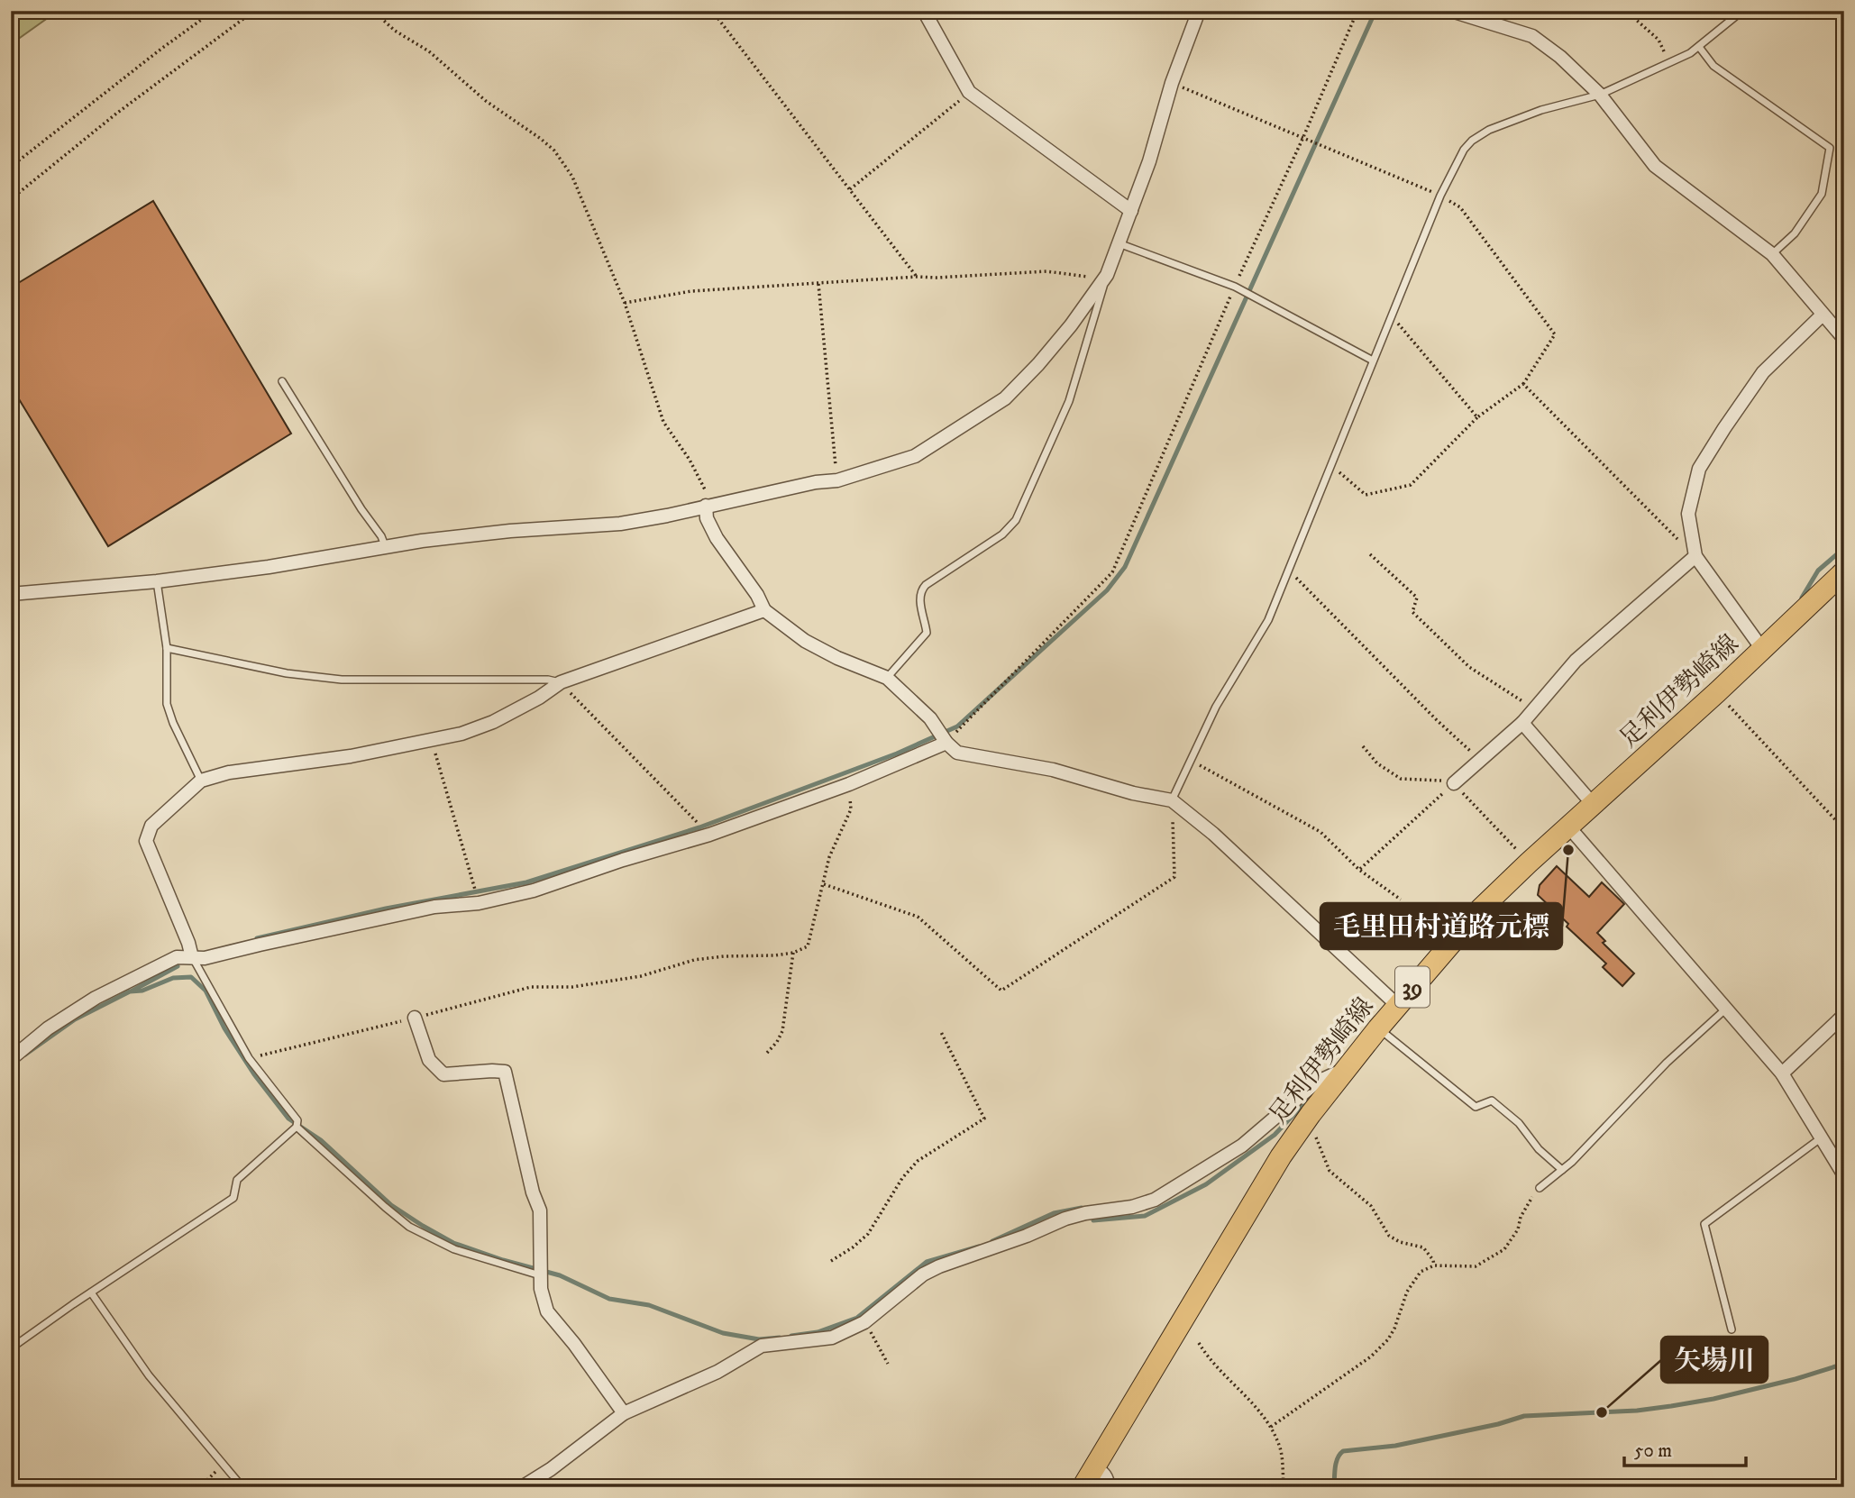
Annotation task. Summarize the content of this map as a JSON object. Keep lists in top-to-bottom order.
{
  "streets": {
    "main road": ["足利伊勢崎線", "39"]
  },
  "places": ["毛里田村道路元標", "矢場川"],
  "scale_bar": "50 m"
}
